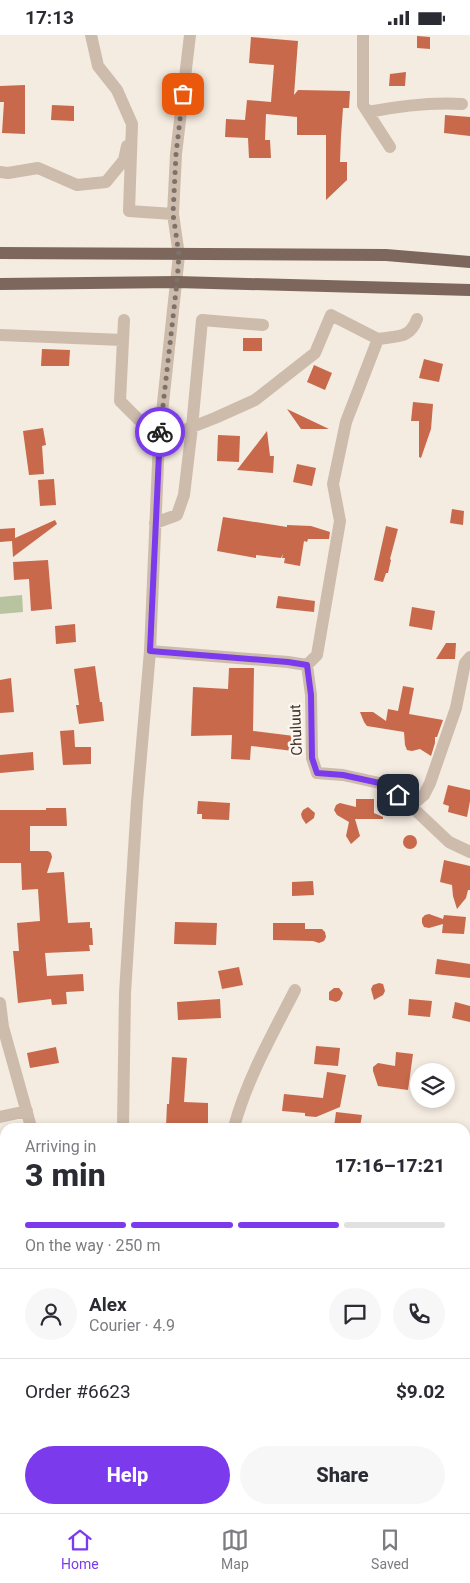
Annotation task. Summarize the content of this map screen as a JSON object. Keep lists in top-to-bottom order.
{
  "streets": {
    "street": ["Chuluut"]
  },
  "page": {
    "status": "17:13",
    "heading": ["3 min", "Arriving in", "17:16–17:21"],
    "panel": [
      "Alex",
      "Courier · 4.9",
      "Order #6623",
      "$9.02"
    ],
    "bar": "On the way · 250 m",
    "buttons": ["Help", "Share"],
    "tabs": ["Home", "Map", "Saved"]
  }
}
